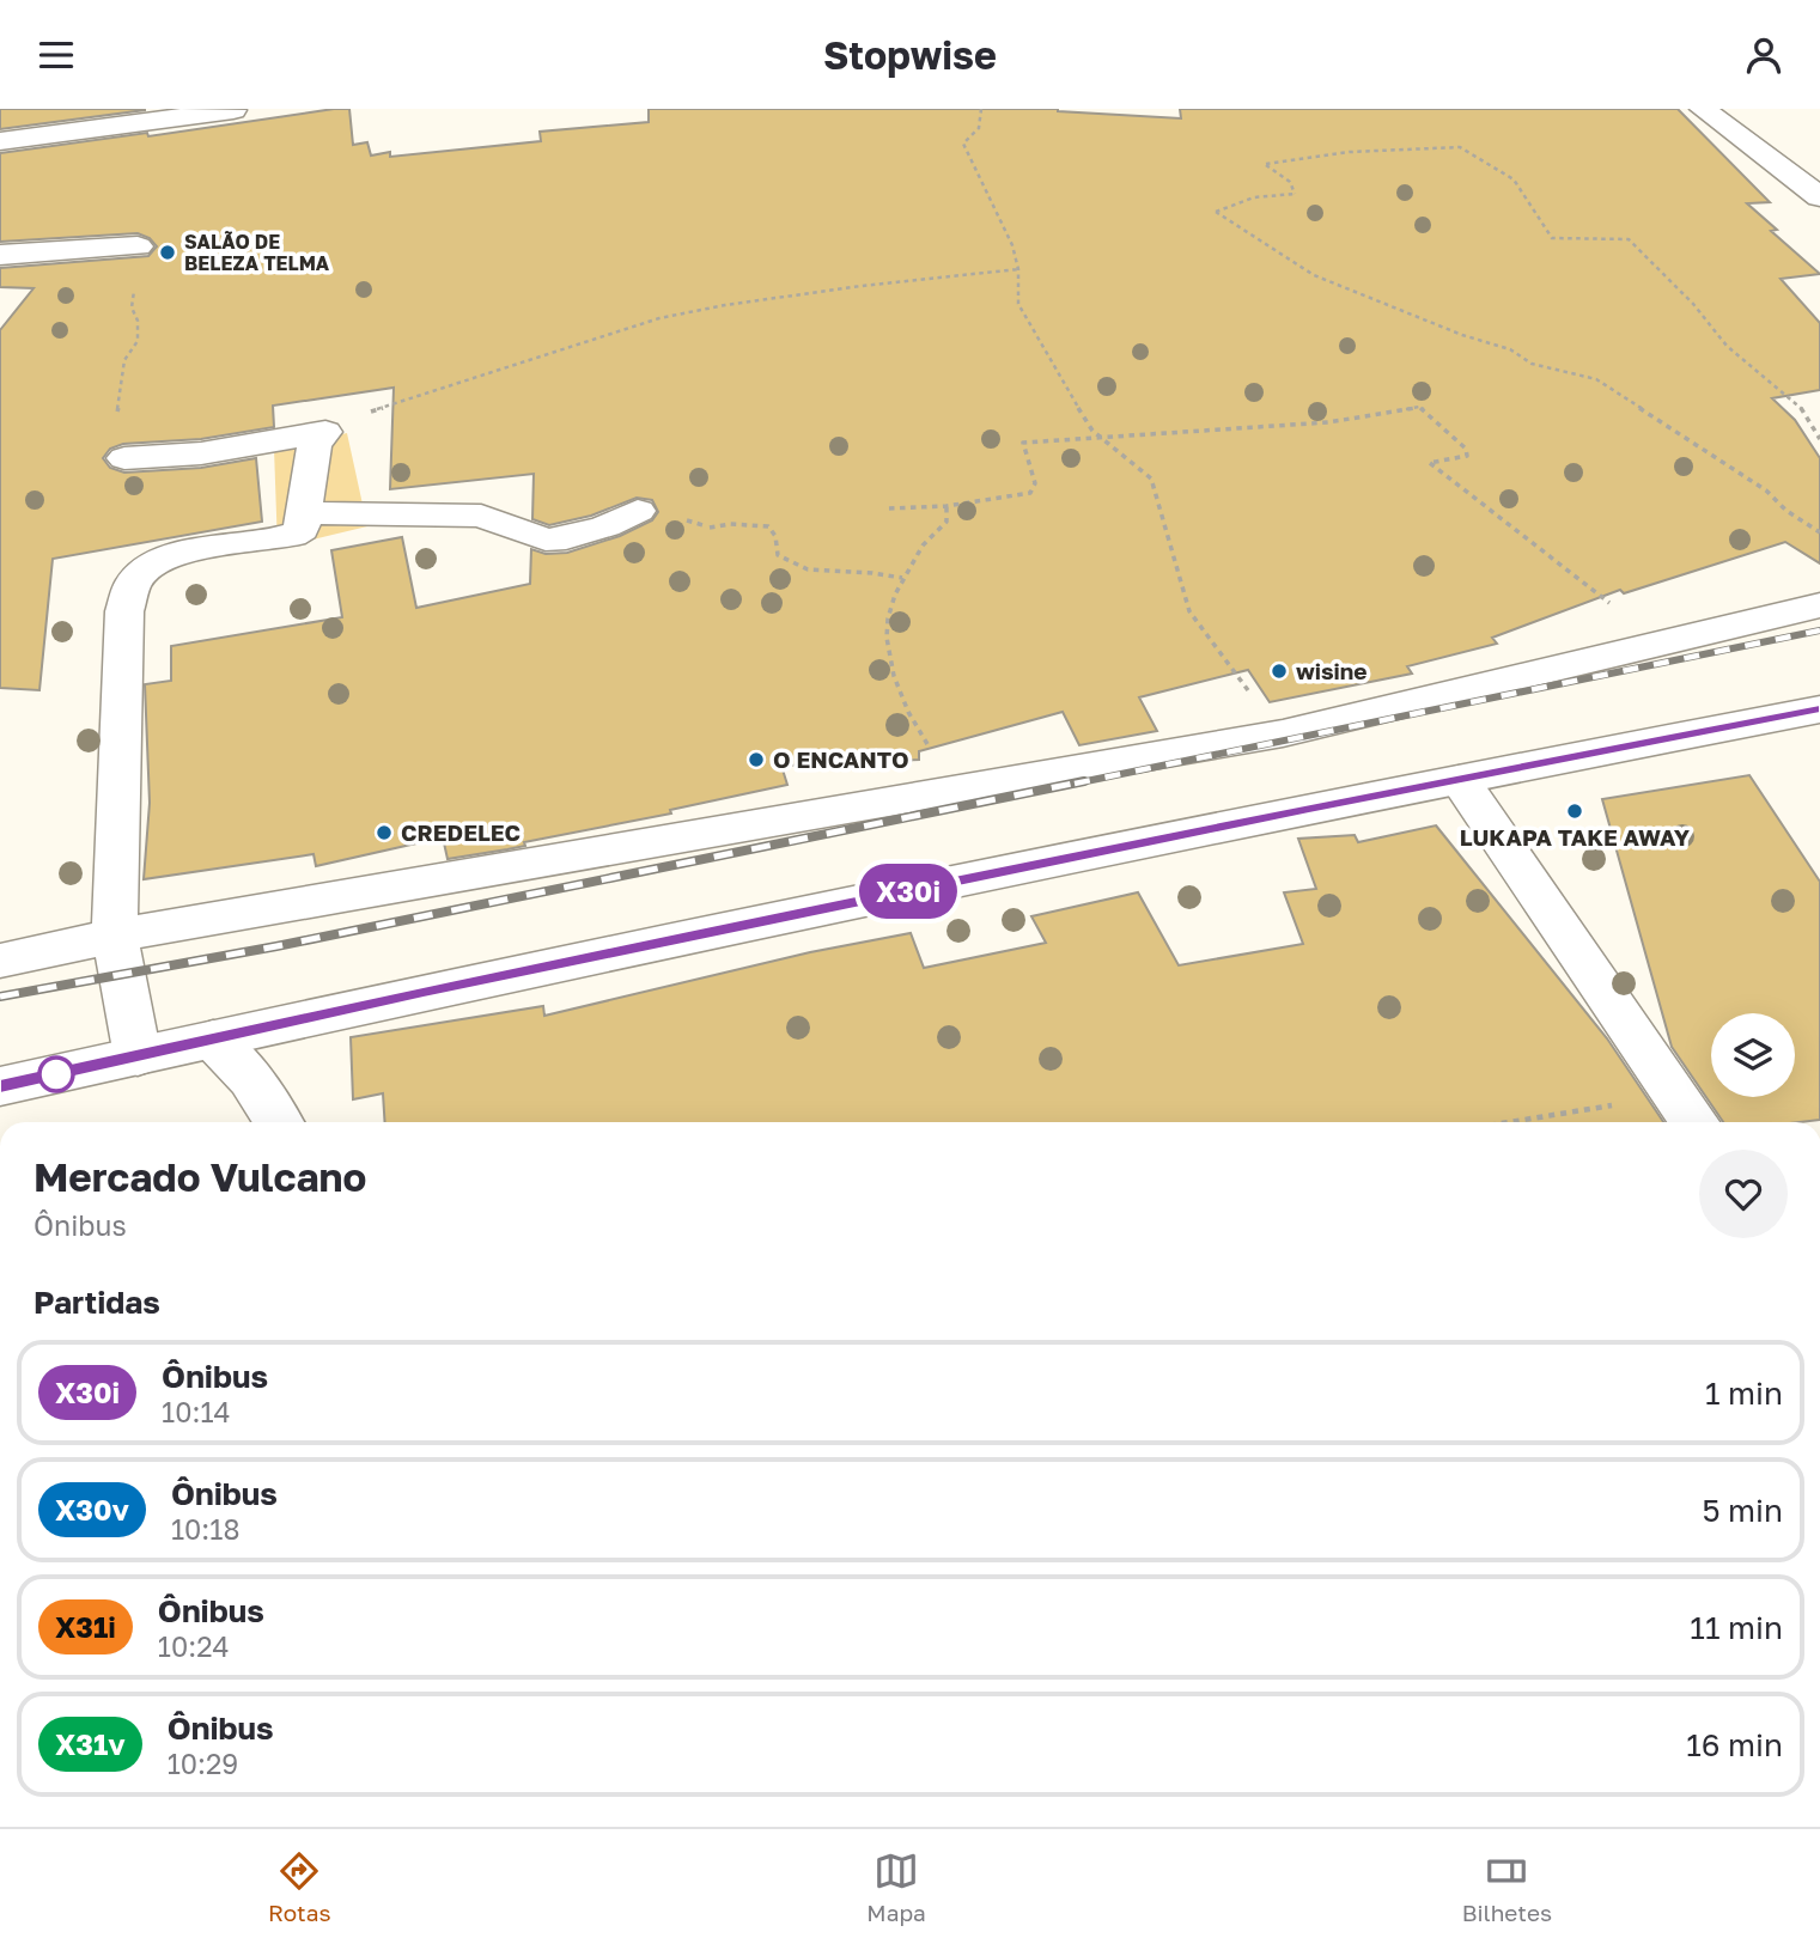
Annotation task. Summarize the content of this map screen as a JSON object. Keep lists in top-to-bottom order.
{
  "places": [
    "SALÃO DE BELEZA TELMA",
    "wisine",
    "O ENCANTO",
    "LUKAPA TAKE AWAY",
    "CREDELEC"
  ],
  "lines": ["bus line X30i"],
  "page": {
    "header": "Stopwise",
    "on_map": "X30i",
    "heading": [
      ["Mercado Vulcano", "Ônibus"],
      "Partidas"
    ],
    "list": [
      {
        "mark": "X30i",
        "name": "Ônibus",
        "note": "10:14",
        "value": "1 min"
      },
      {
        "mark": "X30v",
        "name": "Ônibus",
        "note": "10:18",
        "value": "5 min"
      },
      {
        "mark": "X31i",
        "name": "Ônibus",
        "note": "10:24",
        "value": "11 min"
      },
      {
        "mark": "X31v",
        "name": "Ônibus",
        "note": "10:29",
        "value": "16 min"
      }
    ],
    "tabs": ["Rotas", "Mapa", "Bilhetes"]
  }
}
